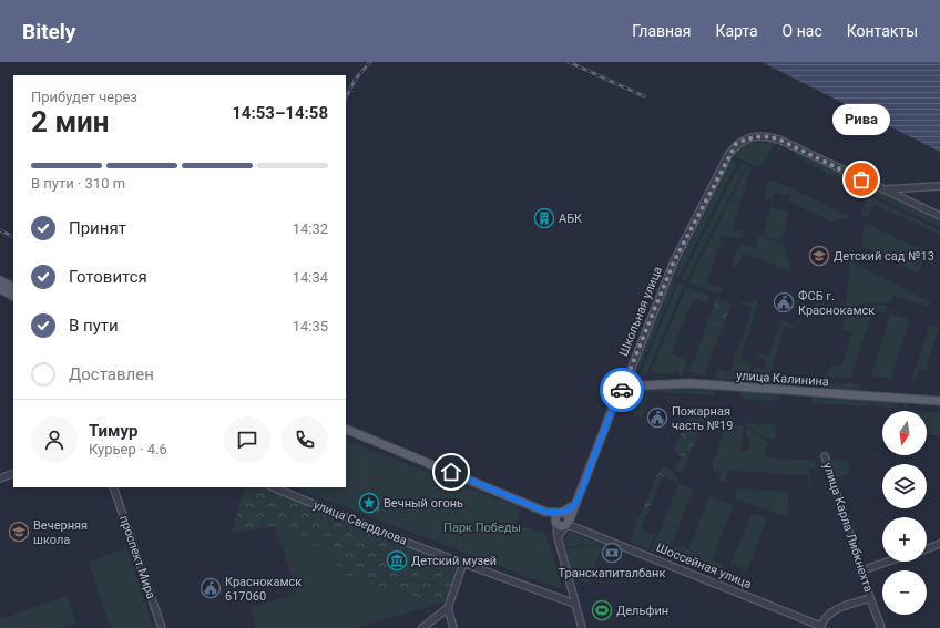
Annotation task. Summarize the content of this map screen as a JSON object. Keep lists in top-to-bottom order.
{
  "streets": {
    "main road": ["Школьная улица", "улица Калинина"],
    "street": [
      "улица Свердлова",
      "улица Карла Либкнехта",
      "проспект Мира",
      "Шоссейная улица"
    ]
  },
  "crossings": [
    ["Школьная улица", "улица Калинина"],
    ["Школьная улица", "Шоссейная улица"]
  ],
  "parks": ["Парк Победы"],
  "places": {
    "other": ["Рива"],
    "building": ["АБК"],
    "school or university": ["Детский сад №13", "Вечерняя школа"],
    "public building": ["ФСБ г. Краснокамск", "Пожарная часть №19", "Краснокамск 617060"],
    "place": ["Вечный огонь"],
    "bank": ["Транскапиталбанк"],
    "museum": ["Детский музей"],
    "sports": ["Дельфин"]
  },
  "north": "bottom",
  "page": {
    "header": "Bitely",
    "nav": [
      "Главная",
      "Карта",
      "О нас",
      "Контакты"
    ],
    "heading": ["2 мин", "Прибудет через", "14:53–14:58"],
    "panel": ["Тимур", "Курьер · 4.6"],
    "bubble": "Рива",
    "bar": "В пути · 310 m",
    "list": [
      ["Принят", "14:32"],
      ["Готовится", "14:34"],
      ["В пути", "14:35"],
      "Доставлен"
    ],
    "map_buttons": ["+", "−"]
  }
}
